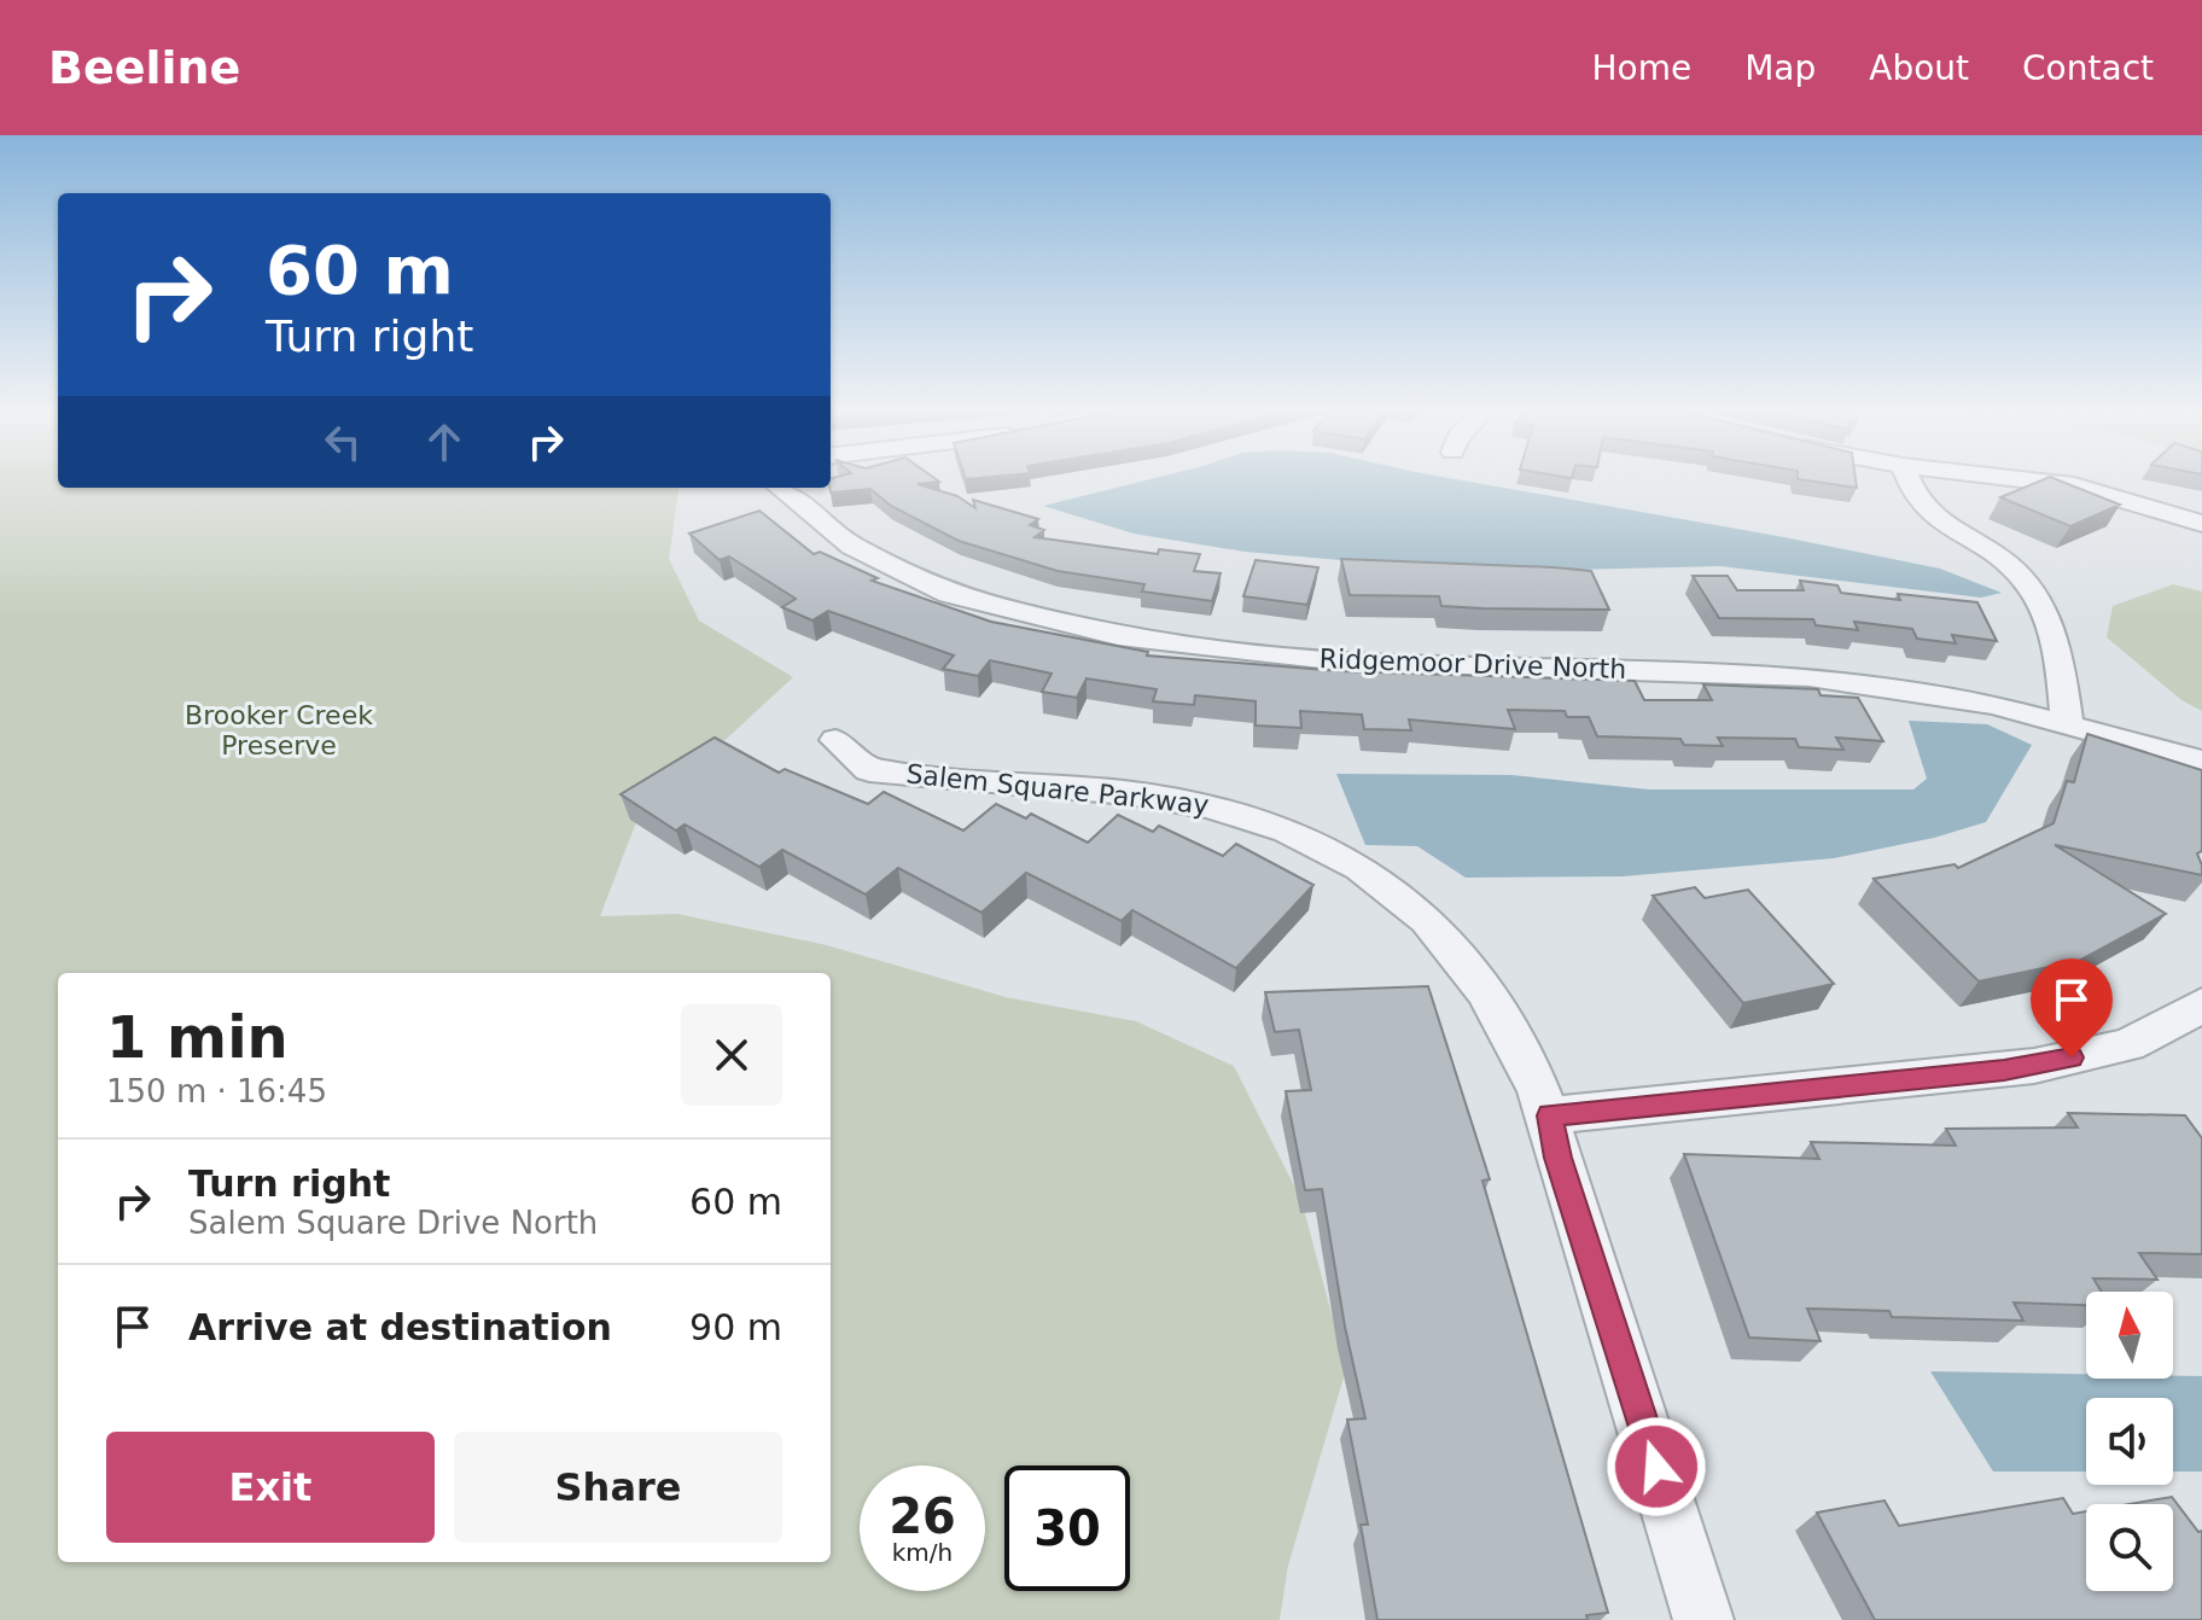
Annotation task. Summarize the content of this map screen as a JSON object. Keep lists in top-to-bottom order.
{
  "streets": {
    "street": ["Ridgemoor Drive North", "Salem Square Parkway"]
  },
  "parks": ["Brooker Creek Preserve"],
  "north": "top",
  "page": {
    "header": "Beeline",
    "nav": [
      "Home",
      "Map",
      "About",
      "Contact"
    ],
    "turn": ["60 m", "Turn right"],
    "heading": ["1 min", "150 m · 16:45"],
    "list": [
      {
        "name": "Turn right",
        "note": "Salem Square Drive North",
        "value": "60 m"
      },
      {
        "name": "Arrive at destination",
        "value": "90 m"
      }
    ],
    "buttons": ["Exit", "Share"],
    "speed": "26 km/h",
    "limit": "30"
  }
}
